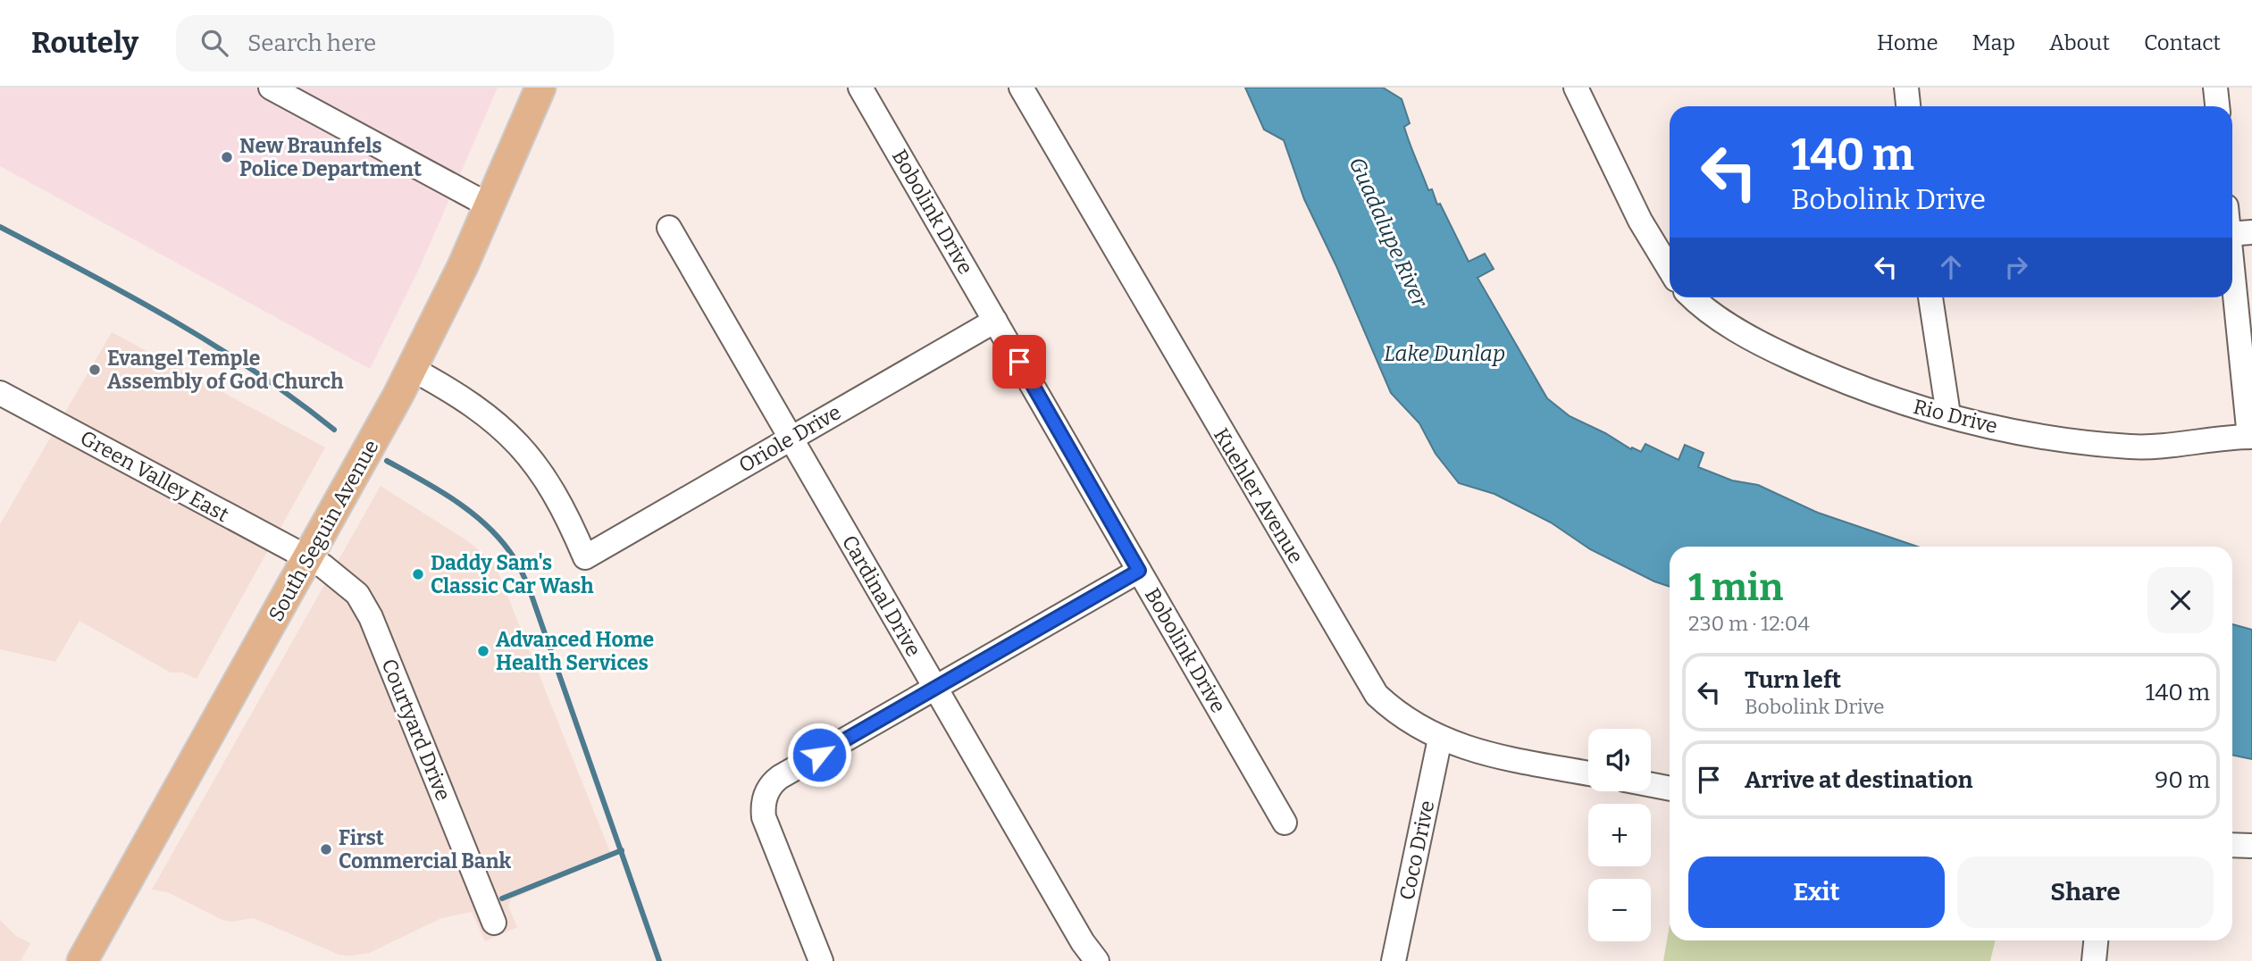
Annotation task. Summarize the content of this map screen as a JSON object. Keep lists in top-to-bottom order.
{
  "streets": {
    "main road": ["South Seguin Avenue"],
    "street": [
      "Bobolink Drive",
      "Rio Drive",
      "Oriole Drive",
      "Green Valley East",
      "Kuehler Avenue",
      "Cardinal Drive",
      "Courtyard Drive",
      "Coco Drive"
    ]
  },
  "crossings": [
    ["Bobolink Drive", "Oriole Drive"],
    ["Oriole Drive", "South Seguin Avenue"],
    ["Oriole Drive", "Cardinal Drive"],
    ["Green Valley East", "South Seguin Avenue"],
    ["Green Valley East", "Courtyard Drive"],
    ["Kuehler Avenue", "Coco Drive"],
    ["South Seguin Avenue", "Courtyard Drive"]
  ],
  "water": ["Guadalupe River", "Lake Dunlap"],
  "places": [
    "New Braunfels Police Department",
    "Evangel Temple Assembly of God Church",
    "Daddy Sam's Classic Car Wash",
    "Advanced Home Health Services",
    "First Commercial Bank"
  ],
  "page": {
    "header": "Routely",
    "search": "Search here",
    "nav": [
      "Home",
      "Map",
      "About",
      "Contact"
    ],
    "turn": ["140 m", "Bobolink Drive"],
    "heading": ["1 min", "230 m · 12:04"],
    "list": [
      {
        "name": "Turn left",
        "note": "Bobolink Drive",
        "value": "140 m"
      },
      {
        "name": "Arrive at destination",
        "value": "90 m"
      }
    ],
    "map_buttons": ["+", "−"],
    "buttons": ["Exit", "Share"]
  }
}
